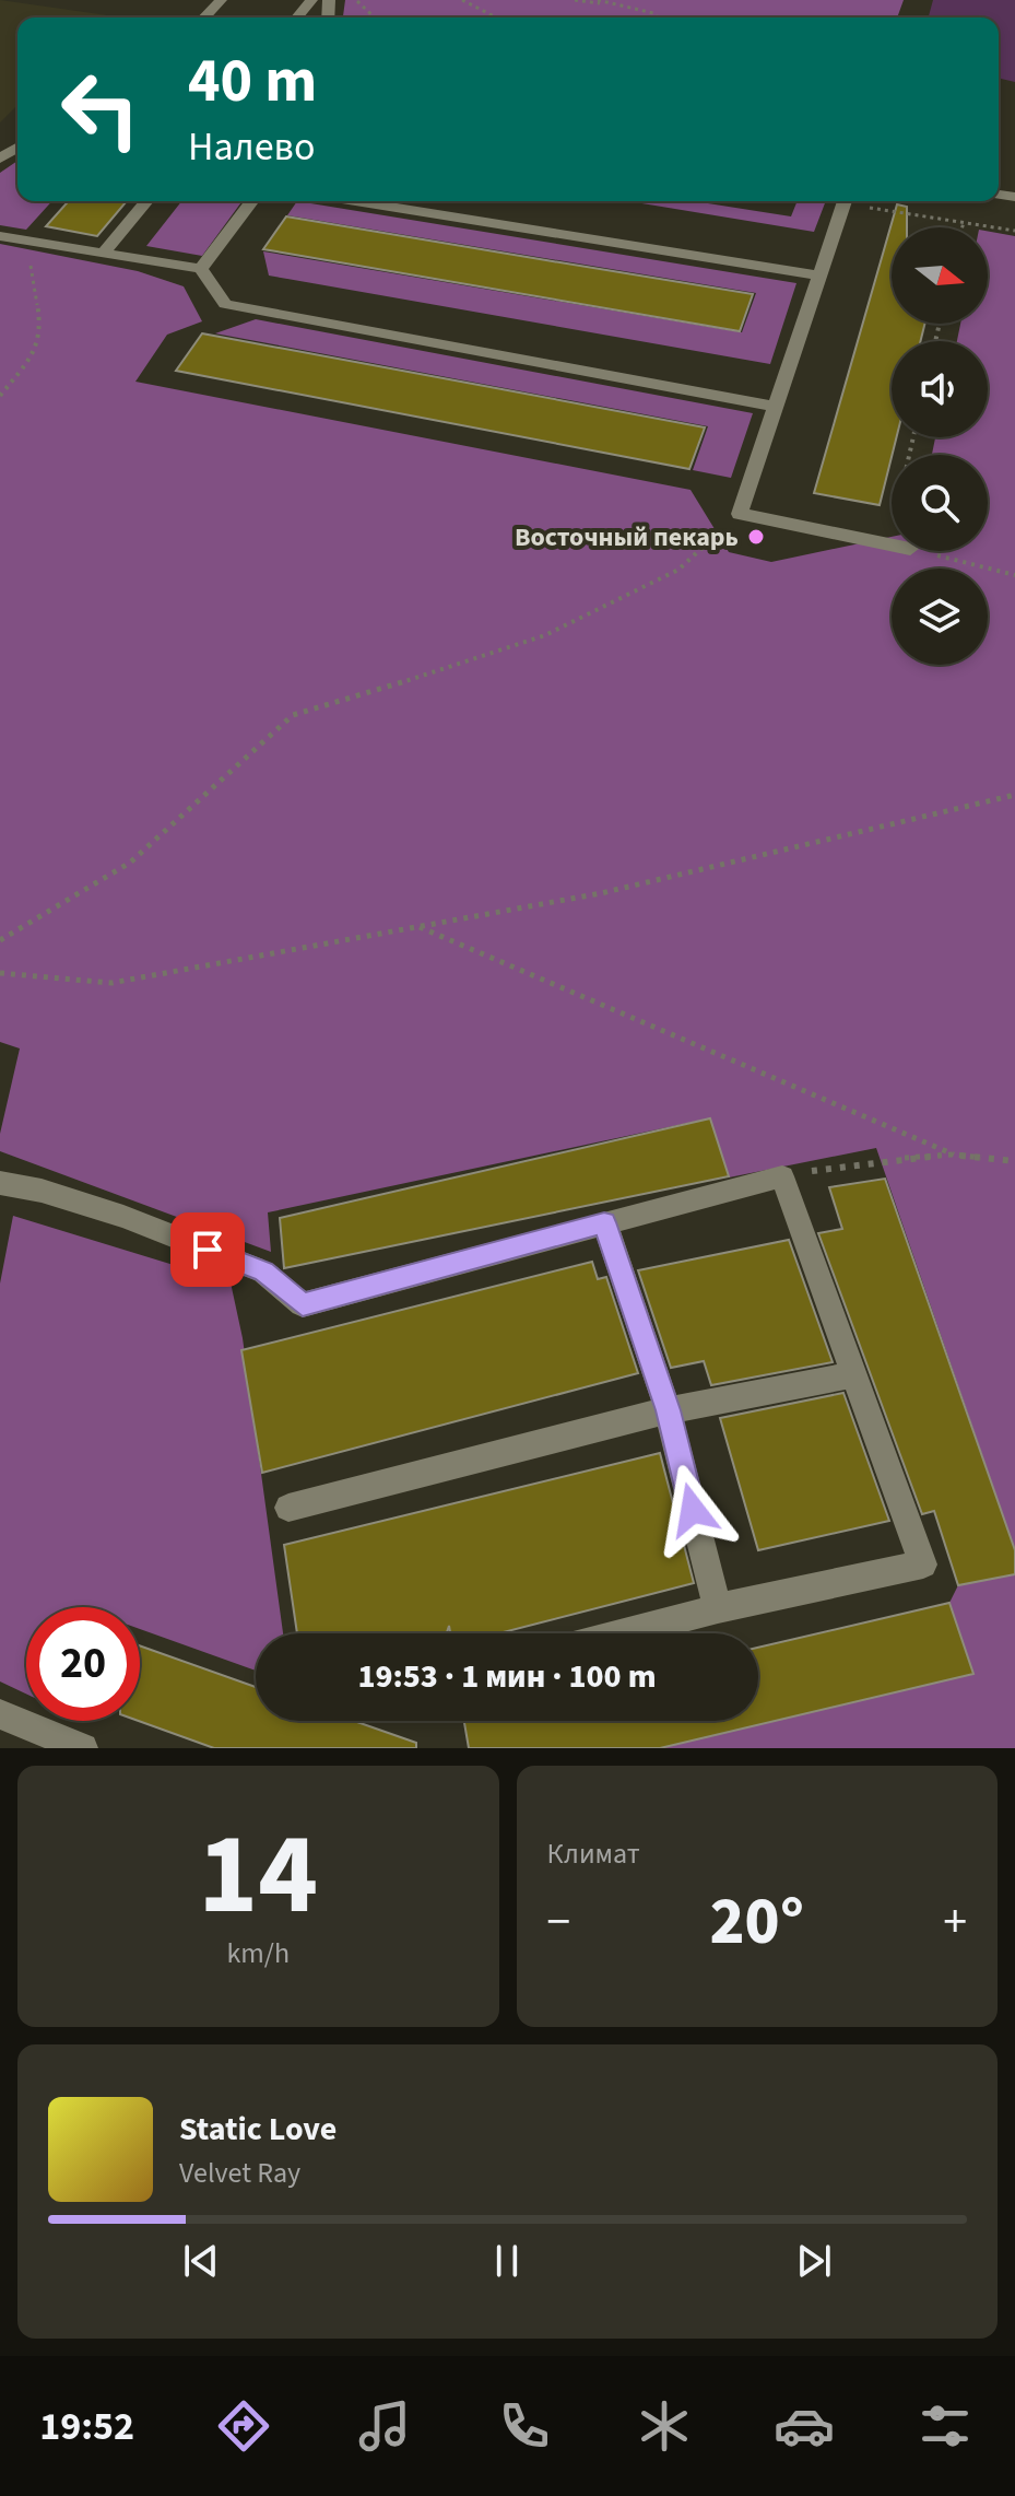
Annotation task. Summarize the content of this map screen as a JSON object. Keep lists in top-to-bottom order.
{
  "places": ["Восточный пекарь"],
  "north": "right",
  "page": {
    "turn": ["40 m", "Налево"],
    "limit": "20",
    "trip": "19:53 · 1 мин · 100 m",
    "tile": [
      ["14", "km/h"],
      "Климат"
    ],
    "heat": ["−", "20°", "+"],
    "song": ["Static Love", "Velvet Ray"],
    "tabs": "19:52"
  }
}
